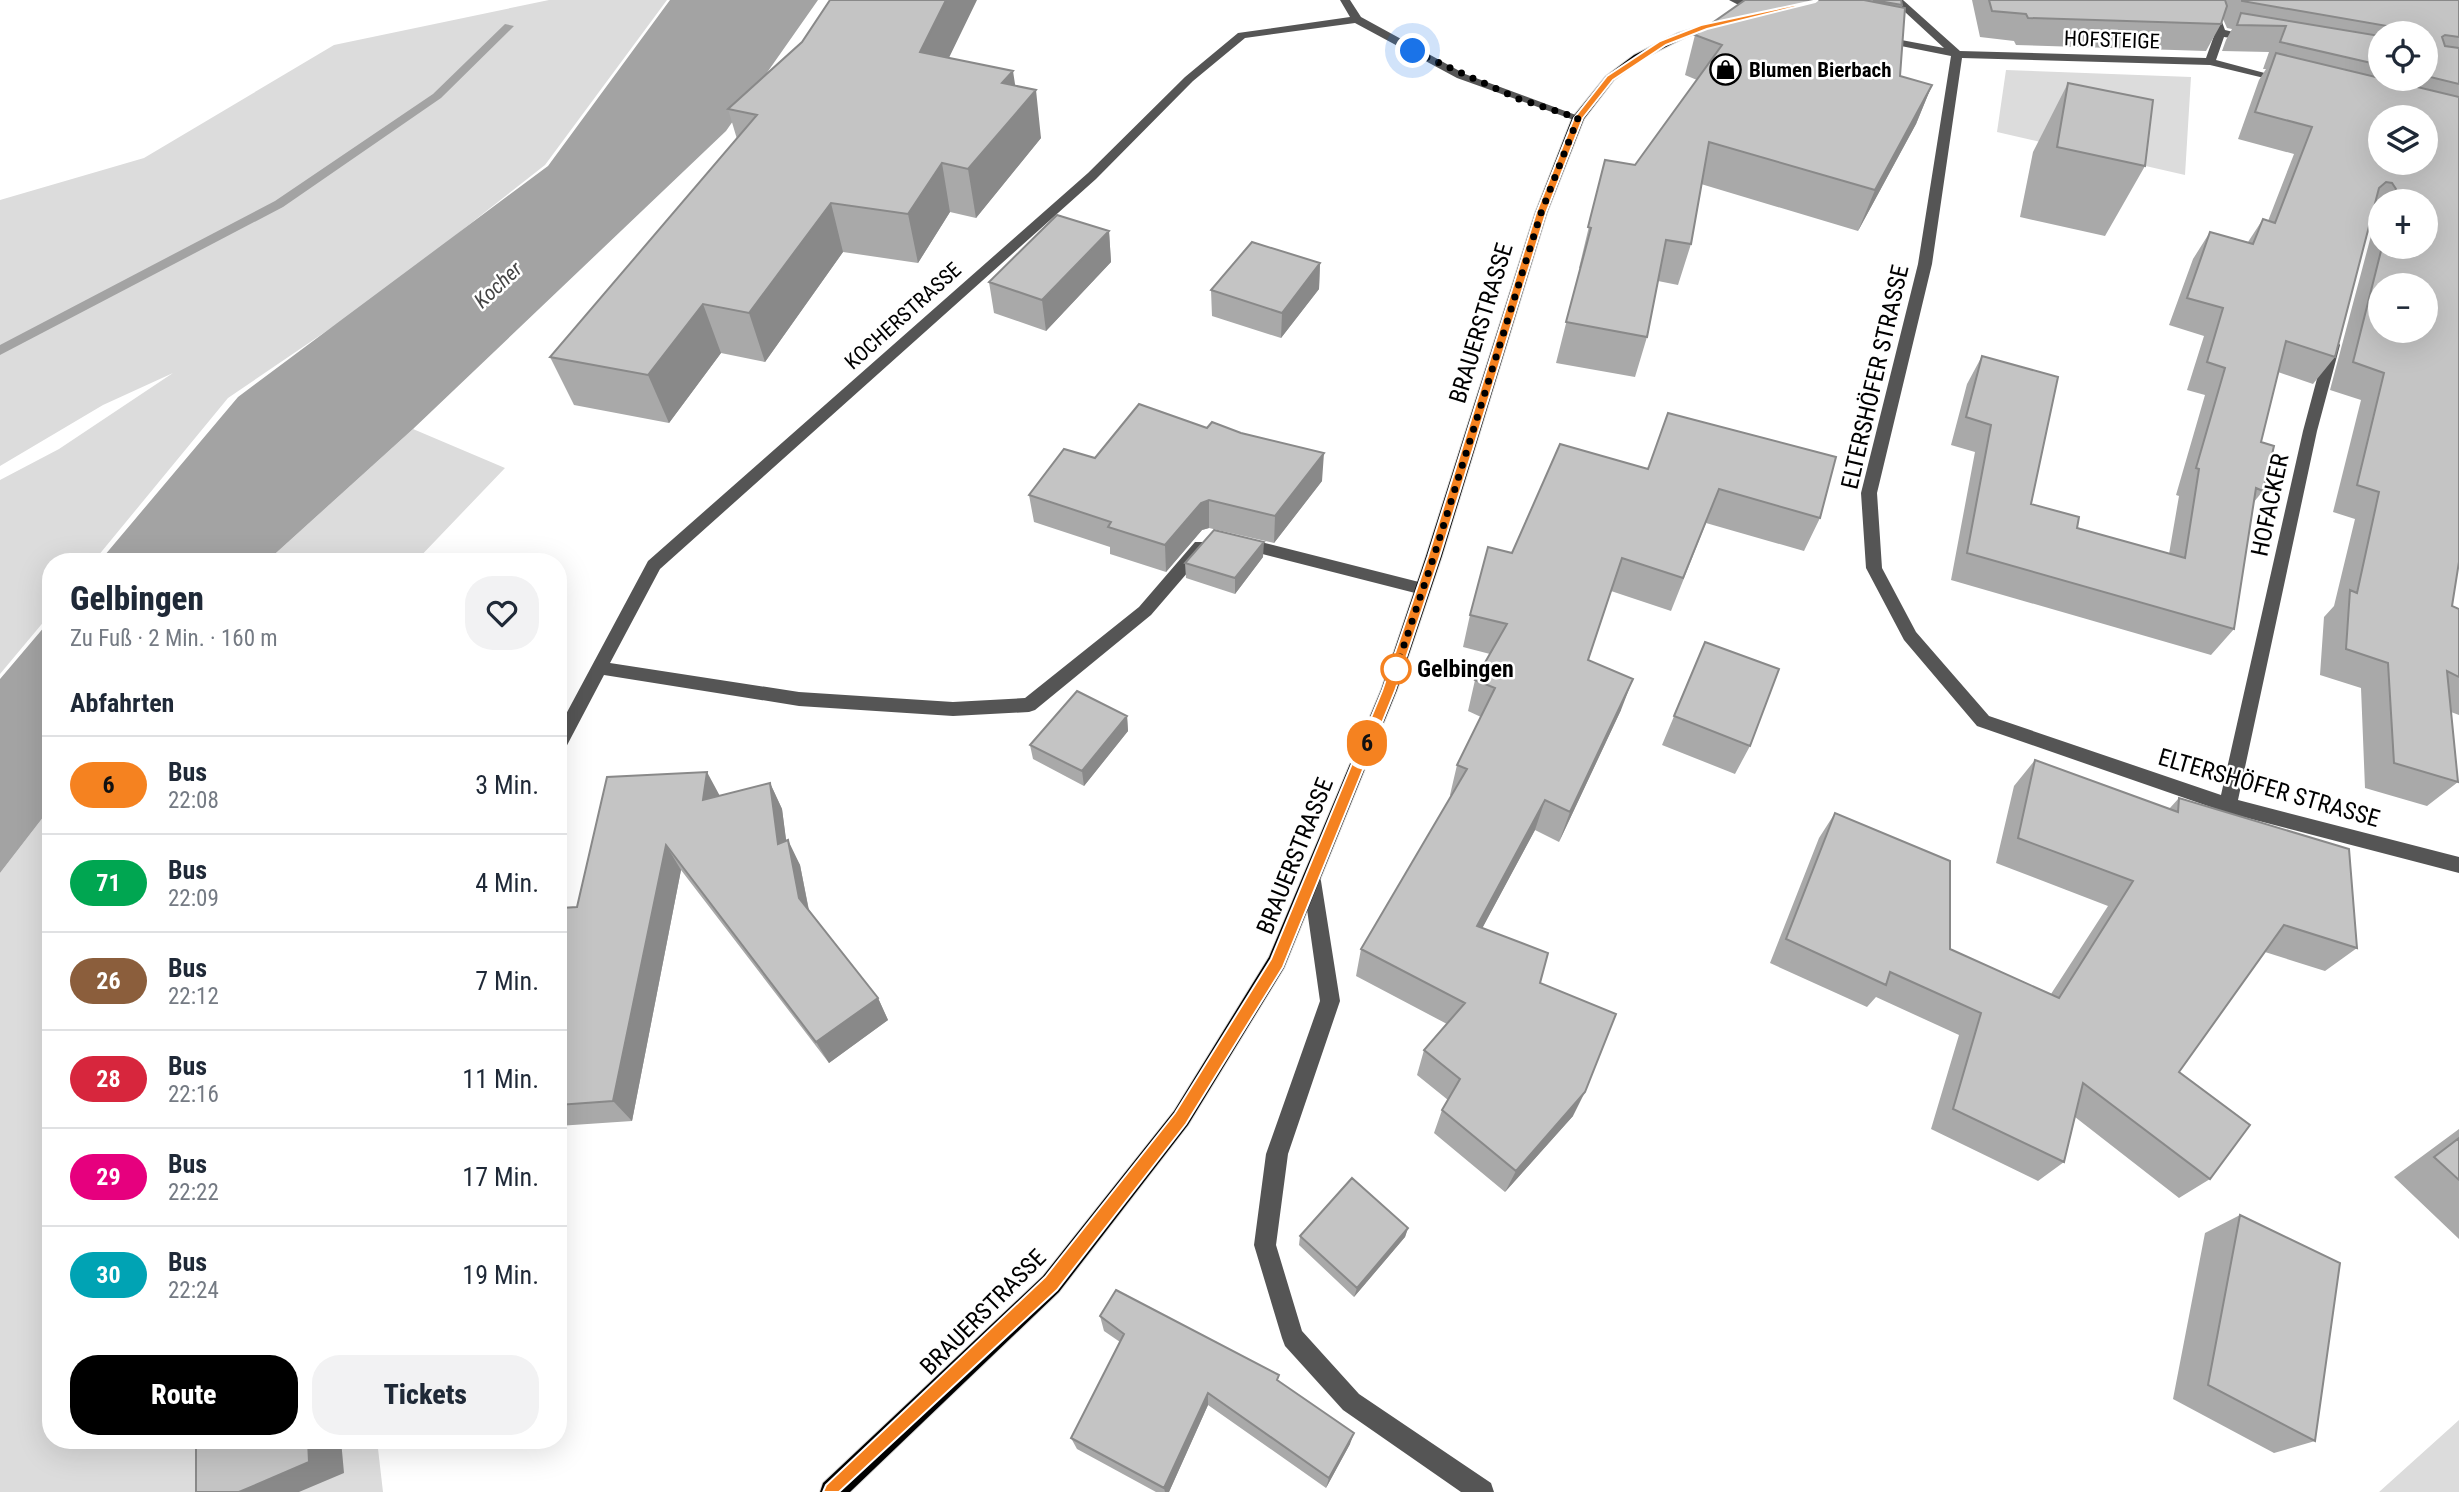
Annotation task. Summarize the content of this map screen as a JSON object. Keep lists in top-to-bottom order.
{
  "streets": {
    "main road": ["BRAUERSTRASSE"],
    "street": [
      "HOFSTEIGE",
      "KOCHERSTRASSE",
      "ELTERSHÖFER STRASSE",
      "HOFACKER"
    ]
  },
  "crossings": [
    ["HOFSTEIGE", "ELTERSHÖFER STRASSE"],
    ["ELTERSHÖFER STRASSE", "HOFACKER"]
  ],
  "water": ["Kocher"],
  "places": {
    "shop": ["Blumen Bierbach"],
    "other": ["Gelbingen"]
  },
  "lines": ["bus line 6"],
  "page": {
    "on_map": "6",
    "map_buttons": ["+", "−"],
    "heading": [
      ["Gelbingen", "Zu Fuß · 2 Min. · 160 m"],
      "Abfahrten"
    ],
    "list": [
      {
        "mark": "6",
        "name": "Bus",
        "note": "22:08",
        "value": "3 Min."
      },
      {
        "mark": "71",
        "name": "Bus",
        "note": "22:09",
        "value": "4 Min."
      },
      {
        "mark": "26",
        "name": "Bus",
        "note": "22:12",
        "value": "7 Min."
      },
      {
        "mark": "28",
        "name": "Bus",
        "note": "22:16",
        "value": "11 Min."
      },
      {
        "mark": "29",
        "name": "Bus",
        "note": "22:22",
        "value": "17 Min."
      },
      {
        "mark": "30",
        "name": "Bus",
        "note": "22:24",
        "value": "19 Min."
      }
    ],
    "buttons": ["Route", "Tickets"]
  }
}
